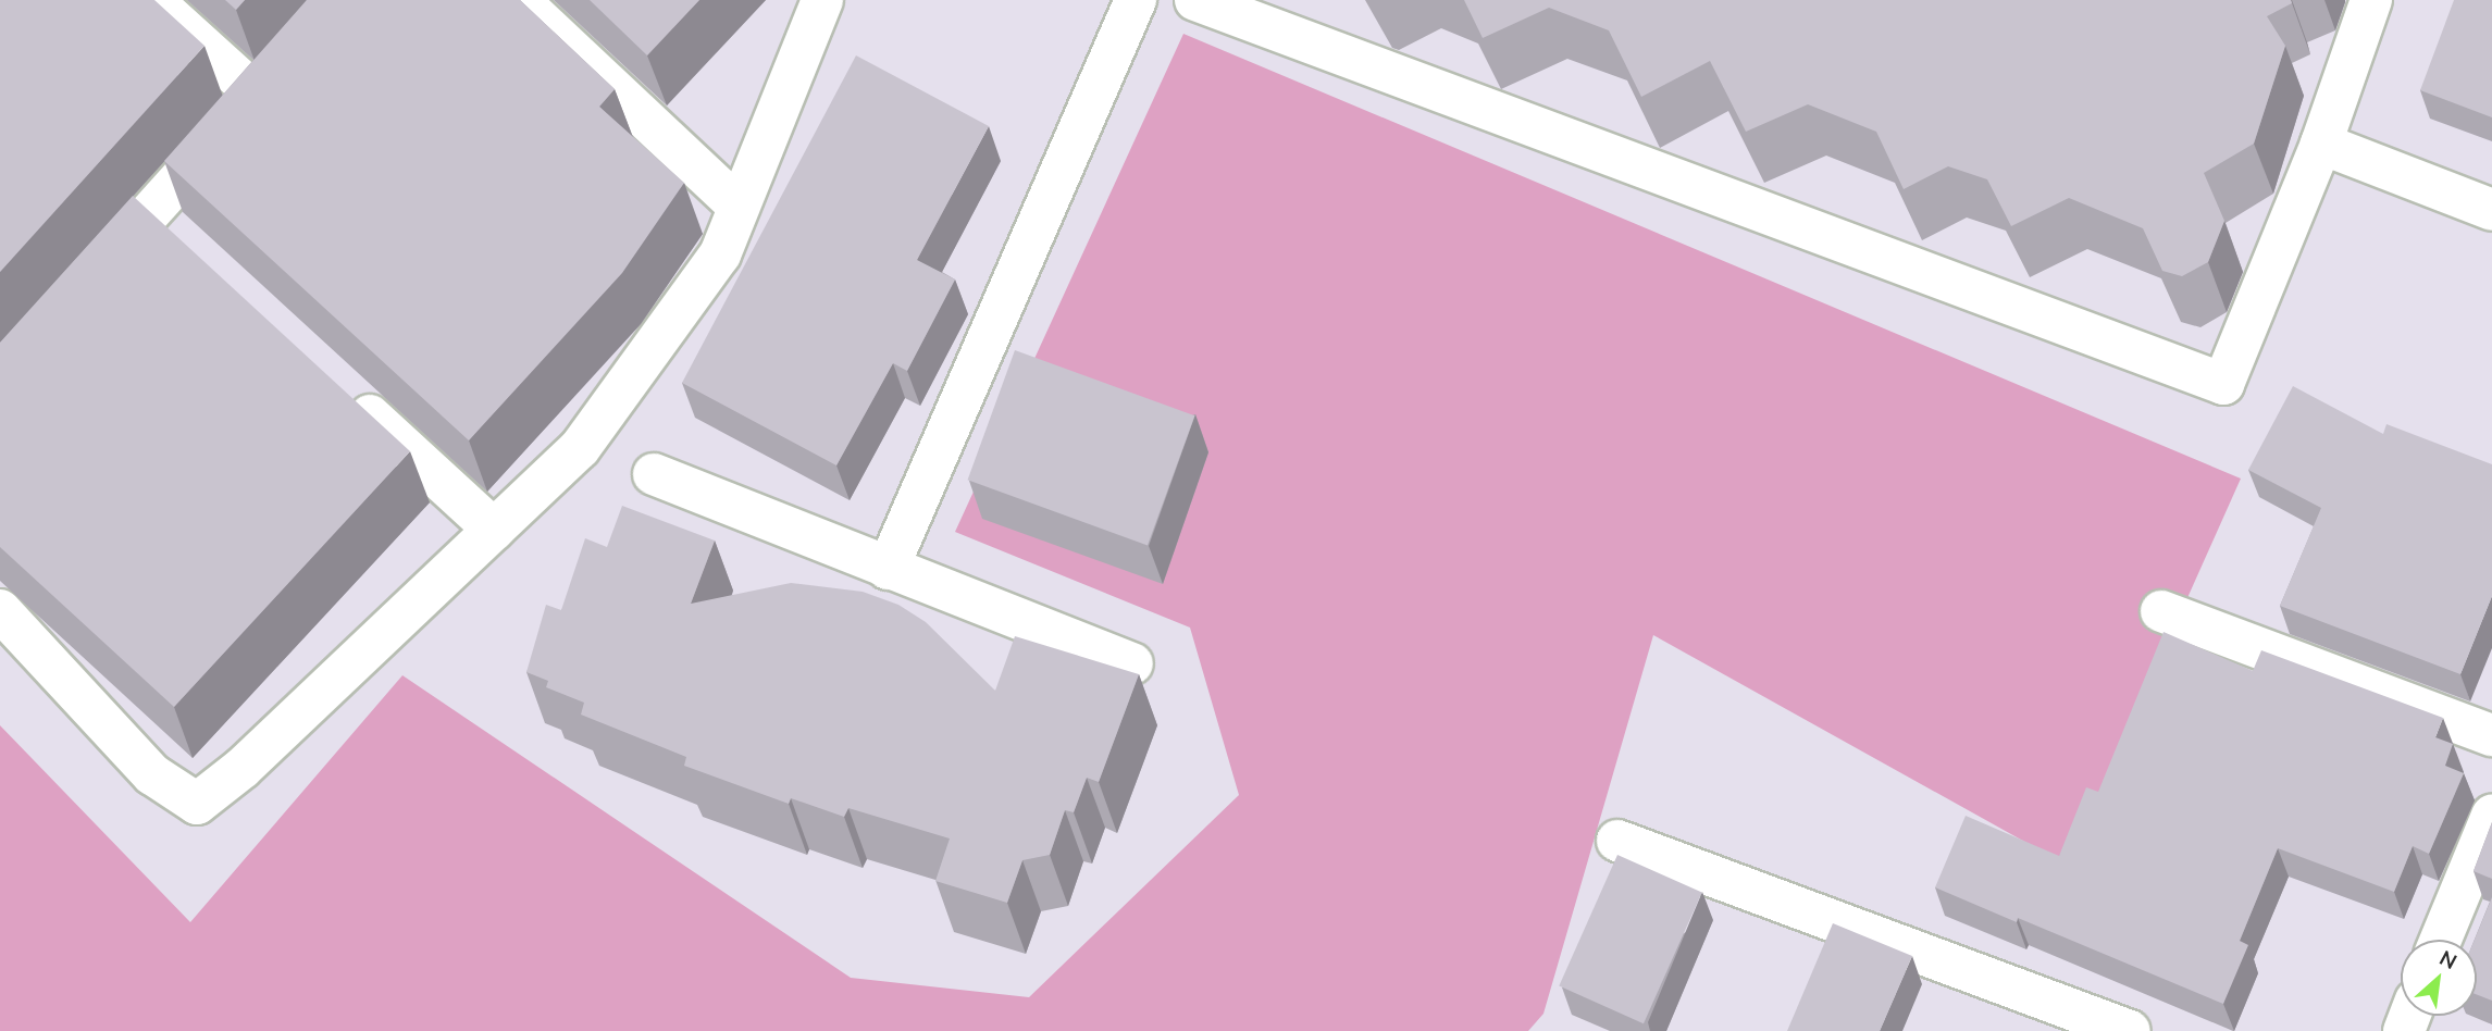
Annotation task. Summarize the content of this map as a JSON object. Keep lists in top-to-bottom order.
{
  "north": "top right"
}
